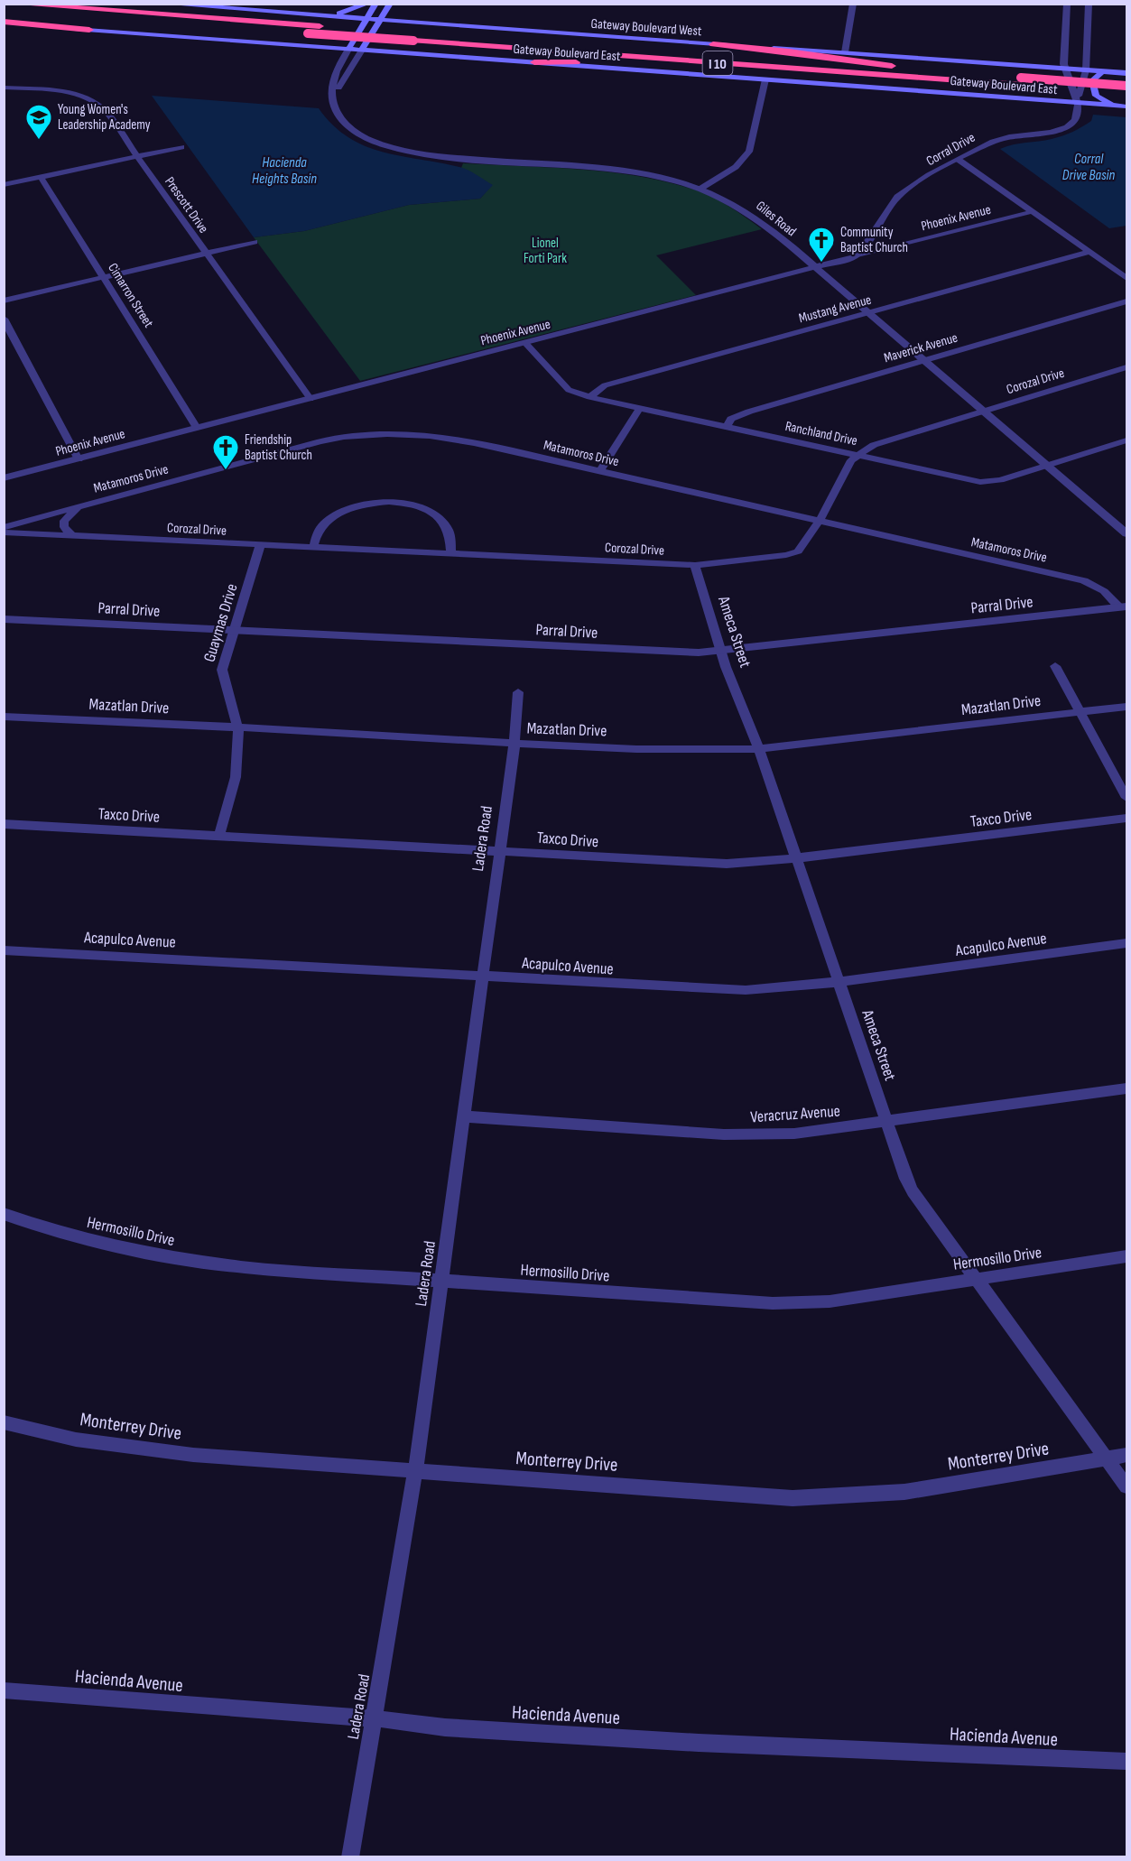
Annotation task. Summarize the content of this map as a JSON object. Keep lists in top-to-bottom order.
{
  "streets": {
    "highway": ["I 10"],
    "main road": ["Gateway Boulevard West", "Gateway Boulevard East"],
    "street": [
      "Corral Drive",
      "Prescott Drive",
      "Phoenix Avenue",
      "Giles Road",
      "Cimarron Street",
      "Mustang Avenue",
      "Maverick Avenue",
      "Corozal Drive",
      "Ranchland Drive",
      "Matamoros Drive",
      "Parral Drive",
      "Guaymas Drive",
      "Ameca Street",
      "Mazatlan Drive",
      "Taxco Drive",
      "Ladera Road",
      "Acapulco Avenue",
      "Veracruz Avenue",
      "Hermosillo Drive",
      "Monterrey Drive",
      "Hacienda Avenue"
    ]
  },
  "crossings": [
    ["Gateway Boulevard West", "Corral Drive"],
    ["Gateway Boulevard East", "Corral Drive"],
    ["Gateway Boulevard East", "Giles Road"],
    ["Corral Drive", "Phoenix Avenue"],
    ["Prescott Drive", "Phoenix Avenue"],
    ["Phoenix Avenue", "Giles Road"],
    ["Phoenix Avenue", "Cimarron Street"],
    ["Phoenix Avenue", "Ranchland Drive"],
    ["Giles Road", "Mustang Avenue"],
    ["Giles Road", "Maverick Avenue"],
    ["Giles Road", "Corozal Drive"],
    ["Giles Road", "Ranchland Drive"],
    ["Mustang Avenue", "Ranchland Drive"],
    ["Maverick Avenue", "Ranchland Drive"],
    ["Corozal Drive", "Ranchland Drive"],
    ["Corozal Drive", "Matamoros Drive"],
    ["Corozal Drive", "Guaymas Drive"],
    ["Corozal Drive", "Ameca Street"],
    ["Matamoros Drive", "Parral Drive"],
    ["Parral Drive", "Guaymas Drive"],
    ["Parral Drive", "Ameca Street"],
    ["Guaymas Drive", "Mazatlan Drive"],
    ["Guaymas Drive", "Taxco Drive"],
    ["Ameca Street", "Mazatlan Drive"],
    ["Ameca Street", "Taxco Drive"],
    ["Ameca Street", "Acapulco Avenue"],
    ["Ameca Street", "Veracruz Avenue"],
    ["Ameca Street", "Hermosillo Drive"],
    ["Ameca Street", "Monterrey Drive"],
    ["Mazatlan Drive", "Ladera Road"],
    ["Taxco Drive", "Ladera Road"],
    ["Ladera Road", "Acapulco Avenue"],
    ["Ladera Road", "Veracruz Avenue"],
    ["Ladera Road", "Hermosillo Drive"],
    ["Ladera Road", "Monterrey Drive"],
    ["Ladera Road", "Hacienda Avenue"]
  ],
  "water": ["Corral Drive Basin", "Hacienda Heights Basin"],
  "parks": ["Lionel Forti Park"],
  "places": {
    "school or university": ["Young Women's Leadership Academy"],
    "church": ["Community Baptist Church", "Friendship Baptist Church"]
  }
}
